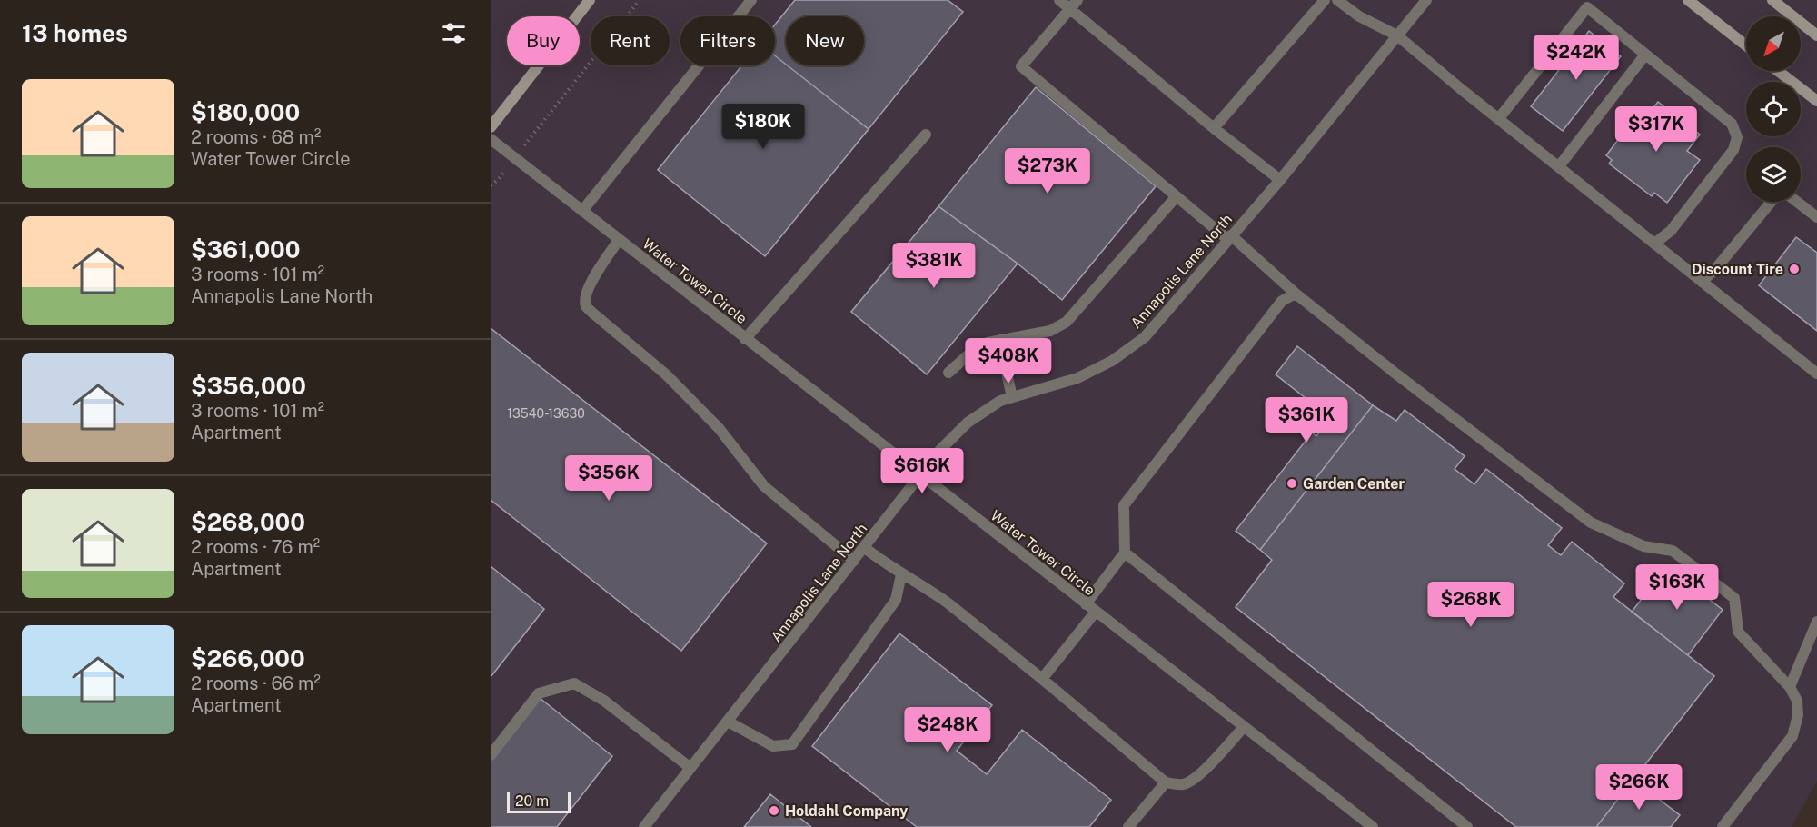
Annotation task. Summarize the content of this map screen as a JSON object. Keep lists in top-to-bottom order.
{
  "streets": {
    "street": ["Annapolis Lane North", "Water Tower Circle"]
  },
  "crossings": [
    ["Annapolis Lane North", "Water Tower Circle"]
  ],
  "places": ["Discount Tire", "Garden Center", "Holdahl Company"],
  "house_numbers": ["13540-13630"],
  "scale_bar": "20 m",
  "north": "bottom left",
  "page": {
    "heading": "13 homes",
    "chip": [
      "Buy",
      "Rent",
      "Filters",
      "New"
    ],
    "price": [
      "$242K",
      "$180K",
      "$317K",
      "$273K",
      "$381K",
      "$408K",
      "$361K",
      "$616K",
      "$356K",
      "$163K",
      "$268K",
      "$248K",
      "$266K"
    ],
    "list": [
      {
        "name": "$180,000",
        "note": "2 rooms · 68 m² · Water Tower Circle"
      },
      {
        "name": "$361,000",
        "note": "3 rooms · 101 m² · Annapolis Lane North"
      },
      {
        "name": "$356,000",
        "note": "3 rooms · 101 m² · Apartment"
      },
      {
        "name": "$268,000",
        "note": "2 rooms · 76 m² · Apartment"
      },
      {
        "name": "$266,000",
        "note": "2 rooms · 66 m² · Apartment"
      }
    ],
    "scale": "20 m"
  }
}
